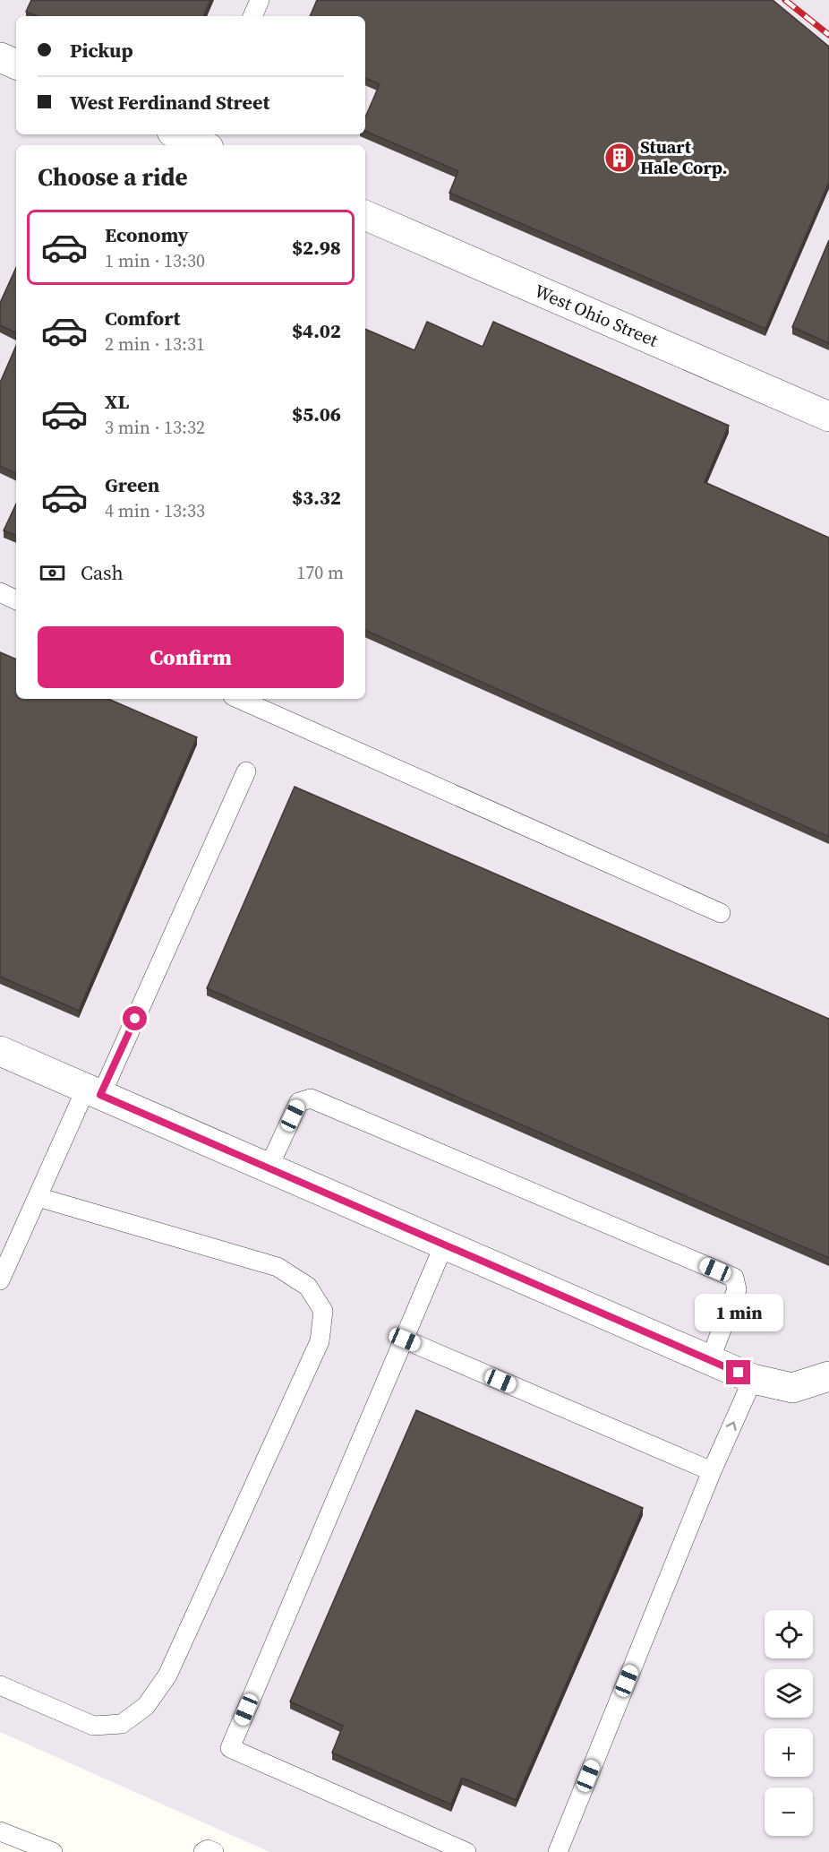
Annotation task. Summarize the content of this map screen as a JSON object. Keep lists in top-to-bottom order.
{
  "streets": {
    "street": ["West Ohio Street"]
  },
  "places": {
    "building": ["Stuart Hale Corp."]
  },
  "page": {
    "banner": ["Pickup", "West Ferdinand Street"],
    "heading": "Choose a ride",
    "list": [
      {
        "name": "Economy",
        "note": "1 min · 13:30",
        "value": "$2.98"
      },
      {
        "name": "Comfort",
        "note": "2 min · 13:31",
        "value": "$4.02"
      },
      {
        "name": "XL",
        "note": "3 min · 13:32",
        "value": "$5.06"
      },
      {
        "name": "Green",
        "note": "4 min · 13:33",
        "value": "$3.32"
      }
    ],
    "pay": ["Cash", "170 m"],
    "buttons": "Confirm",
    "bubble": "1 min",
    "map_buttons": ["+", "−"]
  }
}
